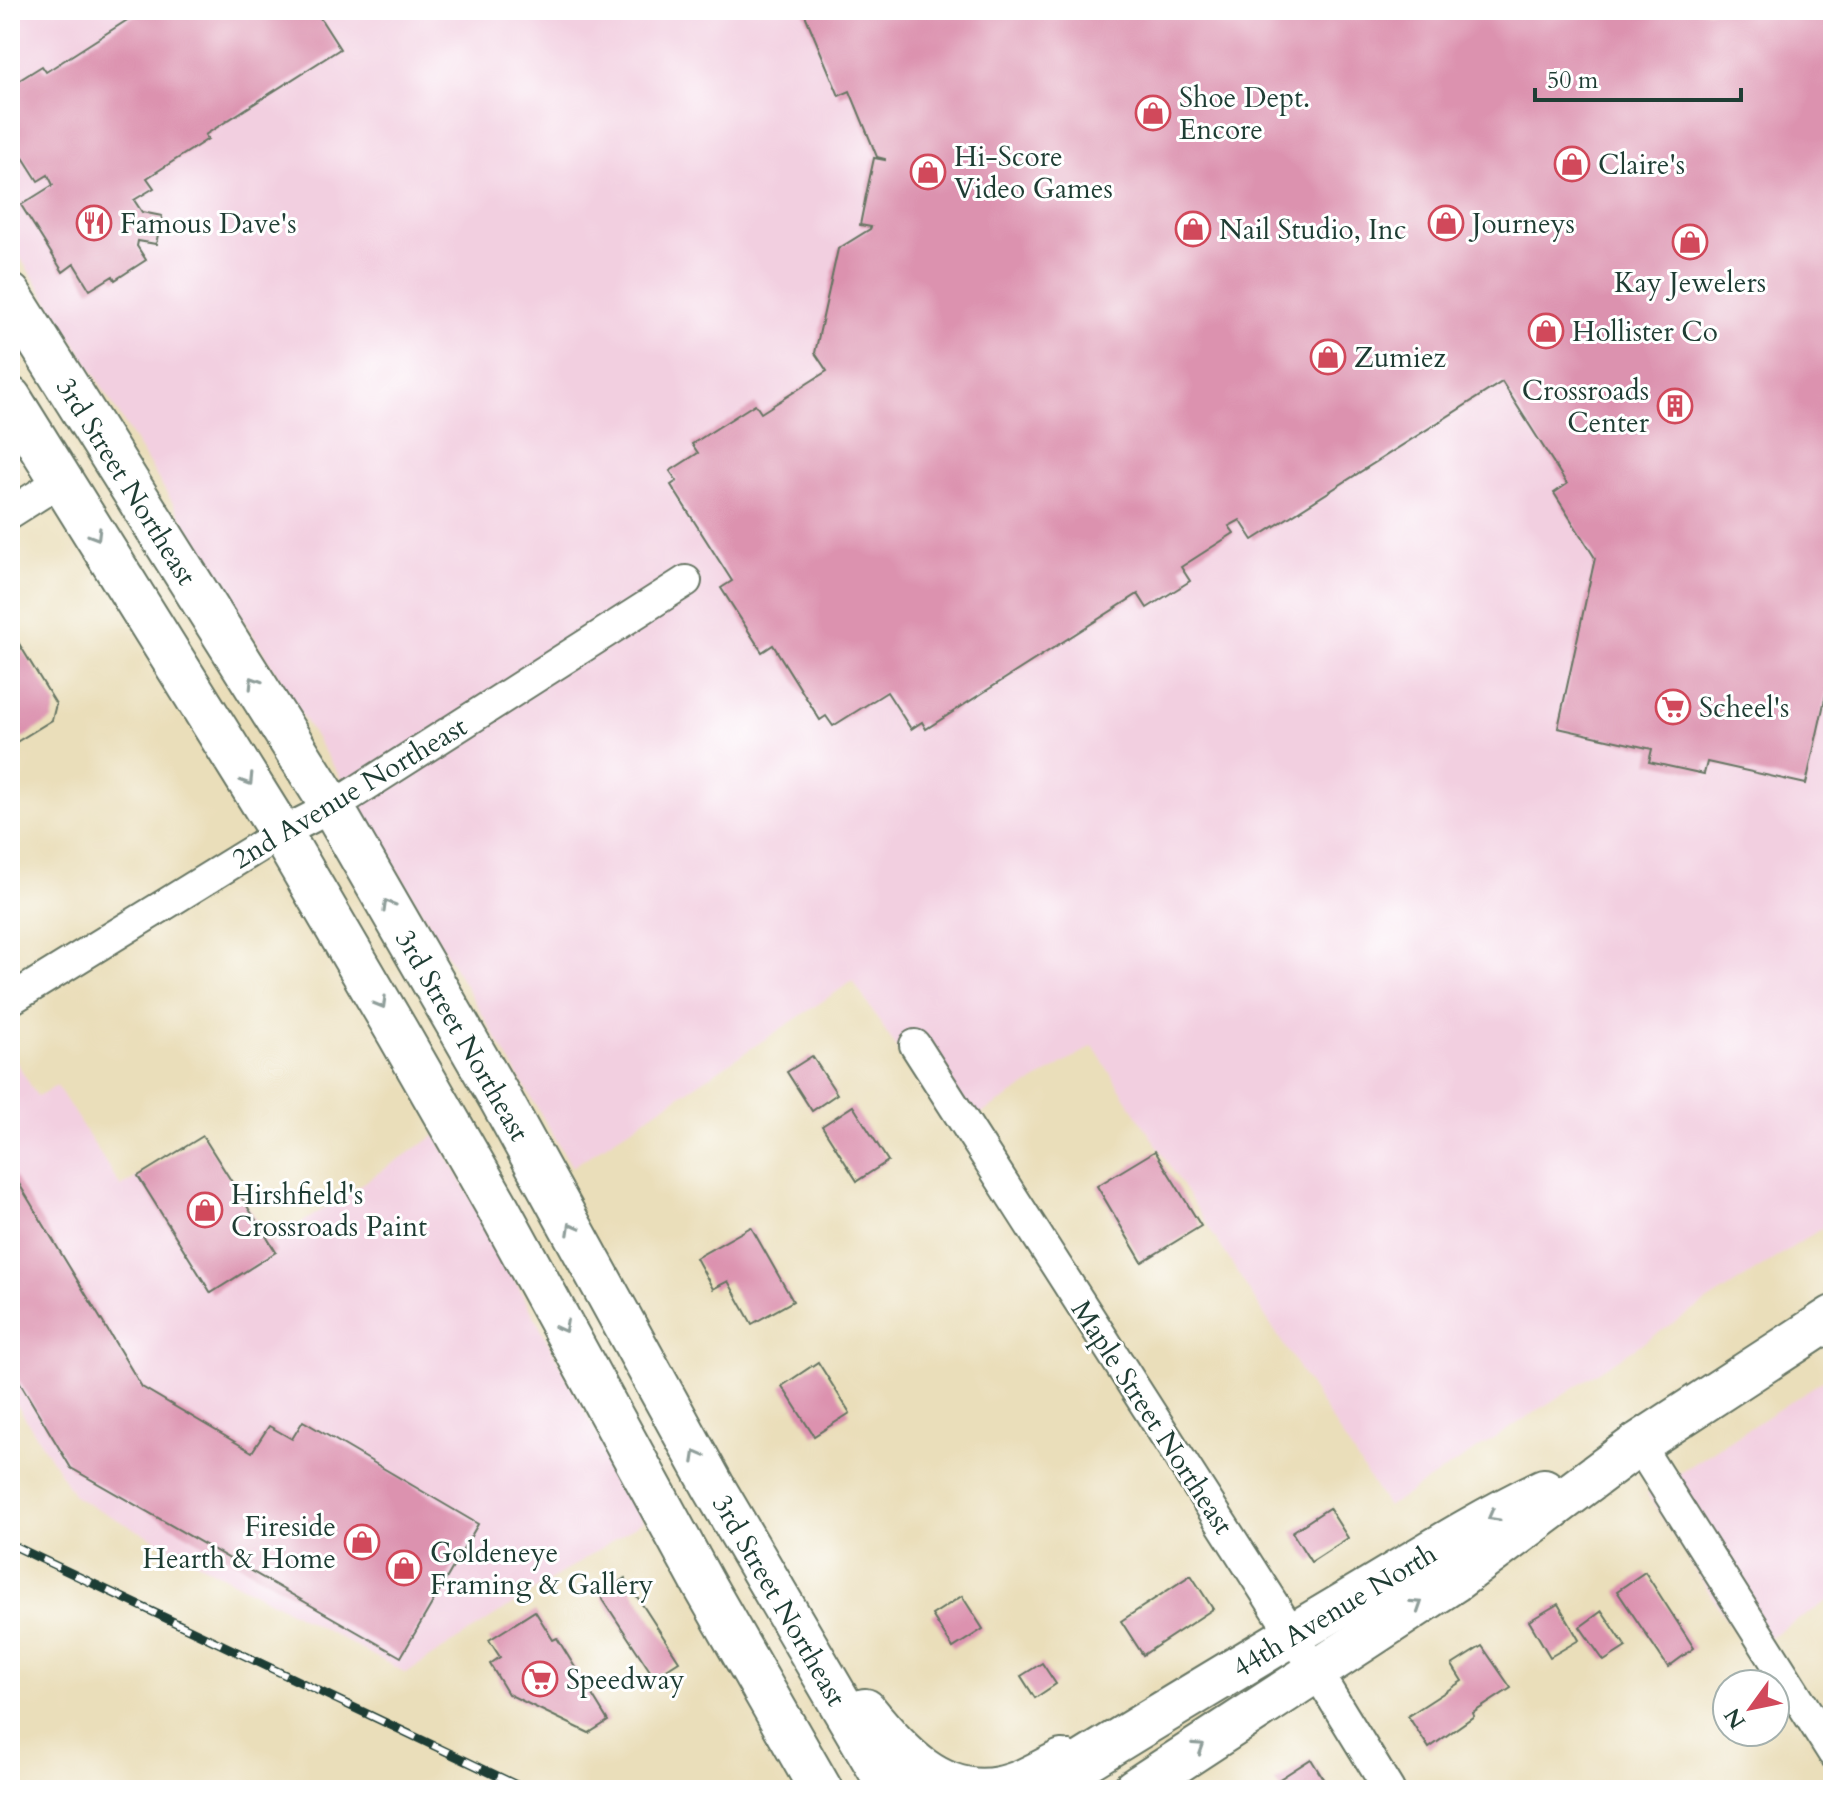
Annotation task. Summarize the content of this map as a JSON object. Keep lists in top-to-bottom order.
{
  "streets": {
    "main road": ["3rd Street Northeast", "44th Avenue North"],
    "street": ["2nd Avenue Northeast", "Maple Street Northeast"]
  },
  "crossings": [
    ["3rd Street Northeast", "2nd Avenue Northeast"],
    ["Maple Street Northeast", "44th Avenue North"]
  ],
  "places": {
    "shop": [
      "Shoe Dept. Encore",
      "Claire's",
      "Hi-Score Video Games",
      "Journeys",
      "Nail Studio, Inc",
      "Kay Jewelers",
      "Hollister Co",
      "Zumiez",
      "Hirshfield's Crossroads Paint",
      "Fireside Hearth & Home",
      "Goldeneye Framing & Gallery"
    ],
    "restaurant": ["Famous Dave's"],
    "building": ["Crossroads Center"],
    "supermarket": ["Scheel's", "Speedway"]
  },
  "scale_bar": "50 m",
  "north": "bottom left"
}
